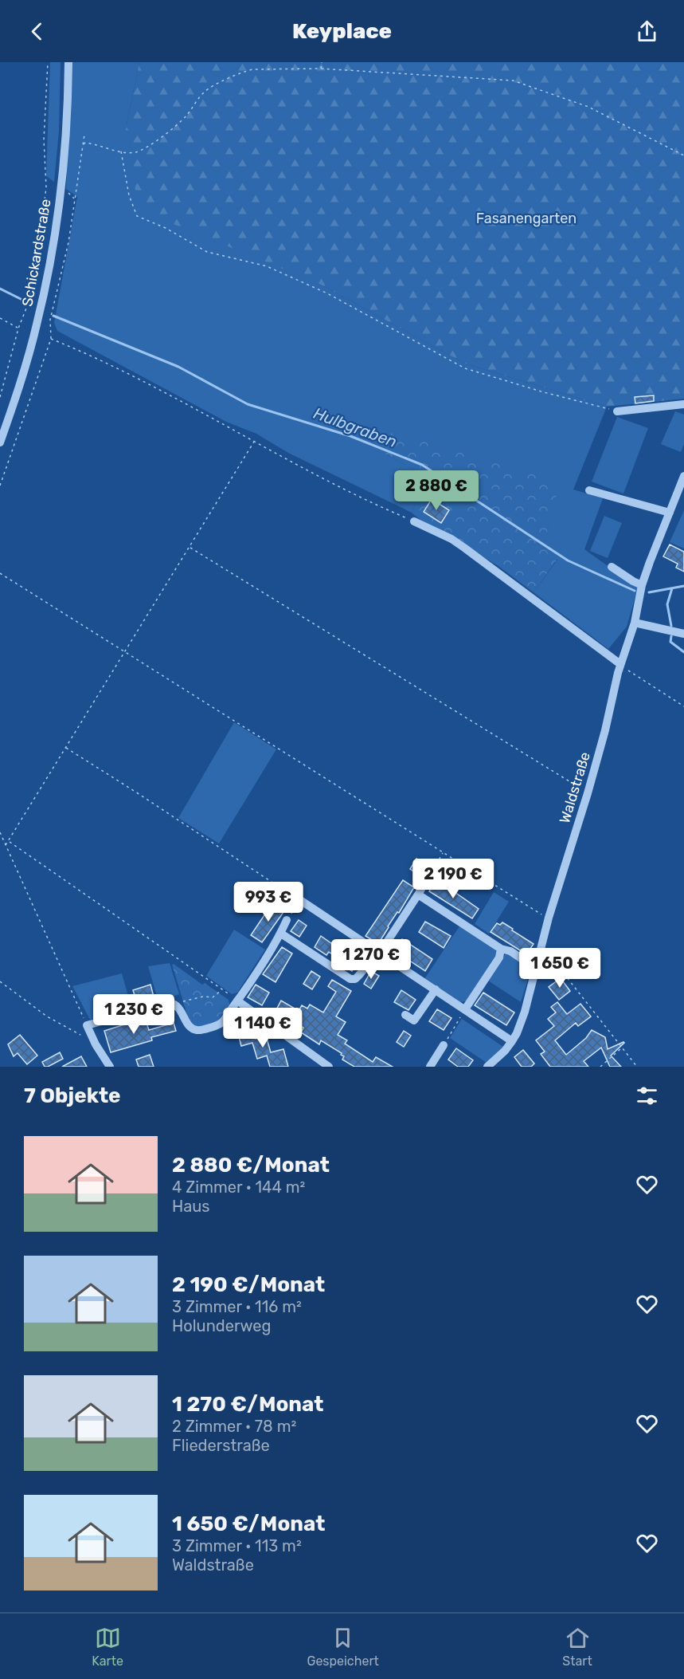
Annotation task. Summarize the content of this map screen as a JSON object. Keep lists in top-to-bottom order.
{
  "streets": {
    "street": ["Schickardstraße", "Waldstraße"]
  },
  "water": ["Hulbgraben"],
  "parks": ["Fasanengarten"],
  "page": {
    "header": "Keyplace",
    "price": [
      "2 880 €",
      "2 190 €",
      "993 €",
      "1 270 €",
      "1 650 €",
      "1 230 €",
      "1 140 €"
    ],
    "heading": "7 Objekte",
    "list": [
      {
        "name": "2 880 €/Monat",
        "note": "4 Zimmer · 144 m² · Haus"
      },
      {
        "name": "2 190 €/Monat",
        "note": "3 Zimmer · 116 m² · Holunderweg"
      },
      {
        "name": "1 270 €/Monat",
        "note": "2 Zimmer · 78 m² · Fliederstraße"
      },
      {
        "name": "1 650 €/Monat",
        "note": "3 Zimmer · 113 m² · Waldstraße"
      }
    ],
    "tabs": ["Karte", "Gespeichert", "Start"]
  }
}
